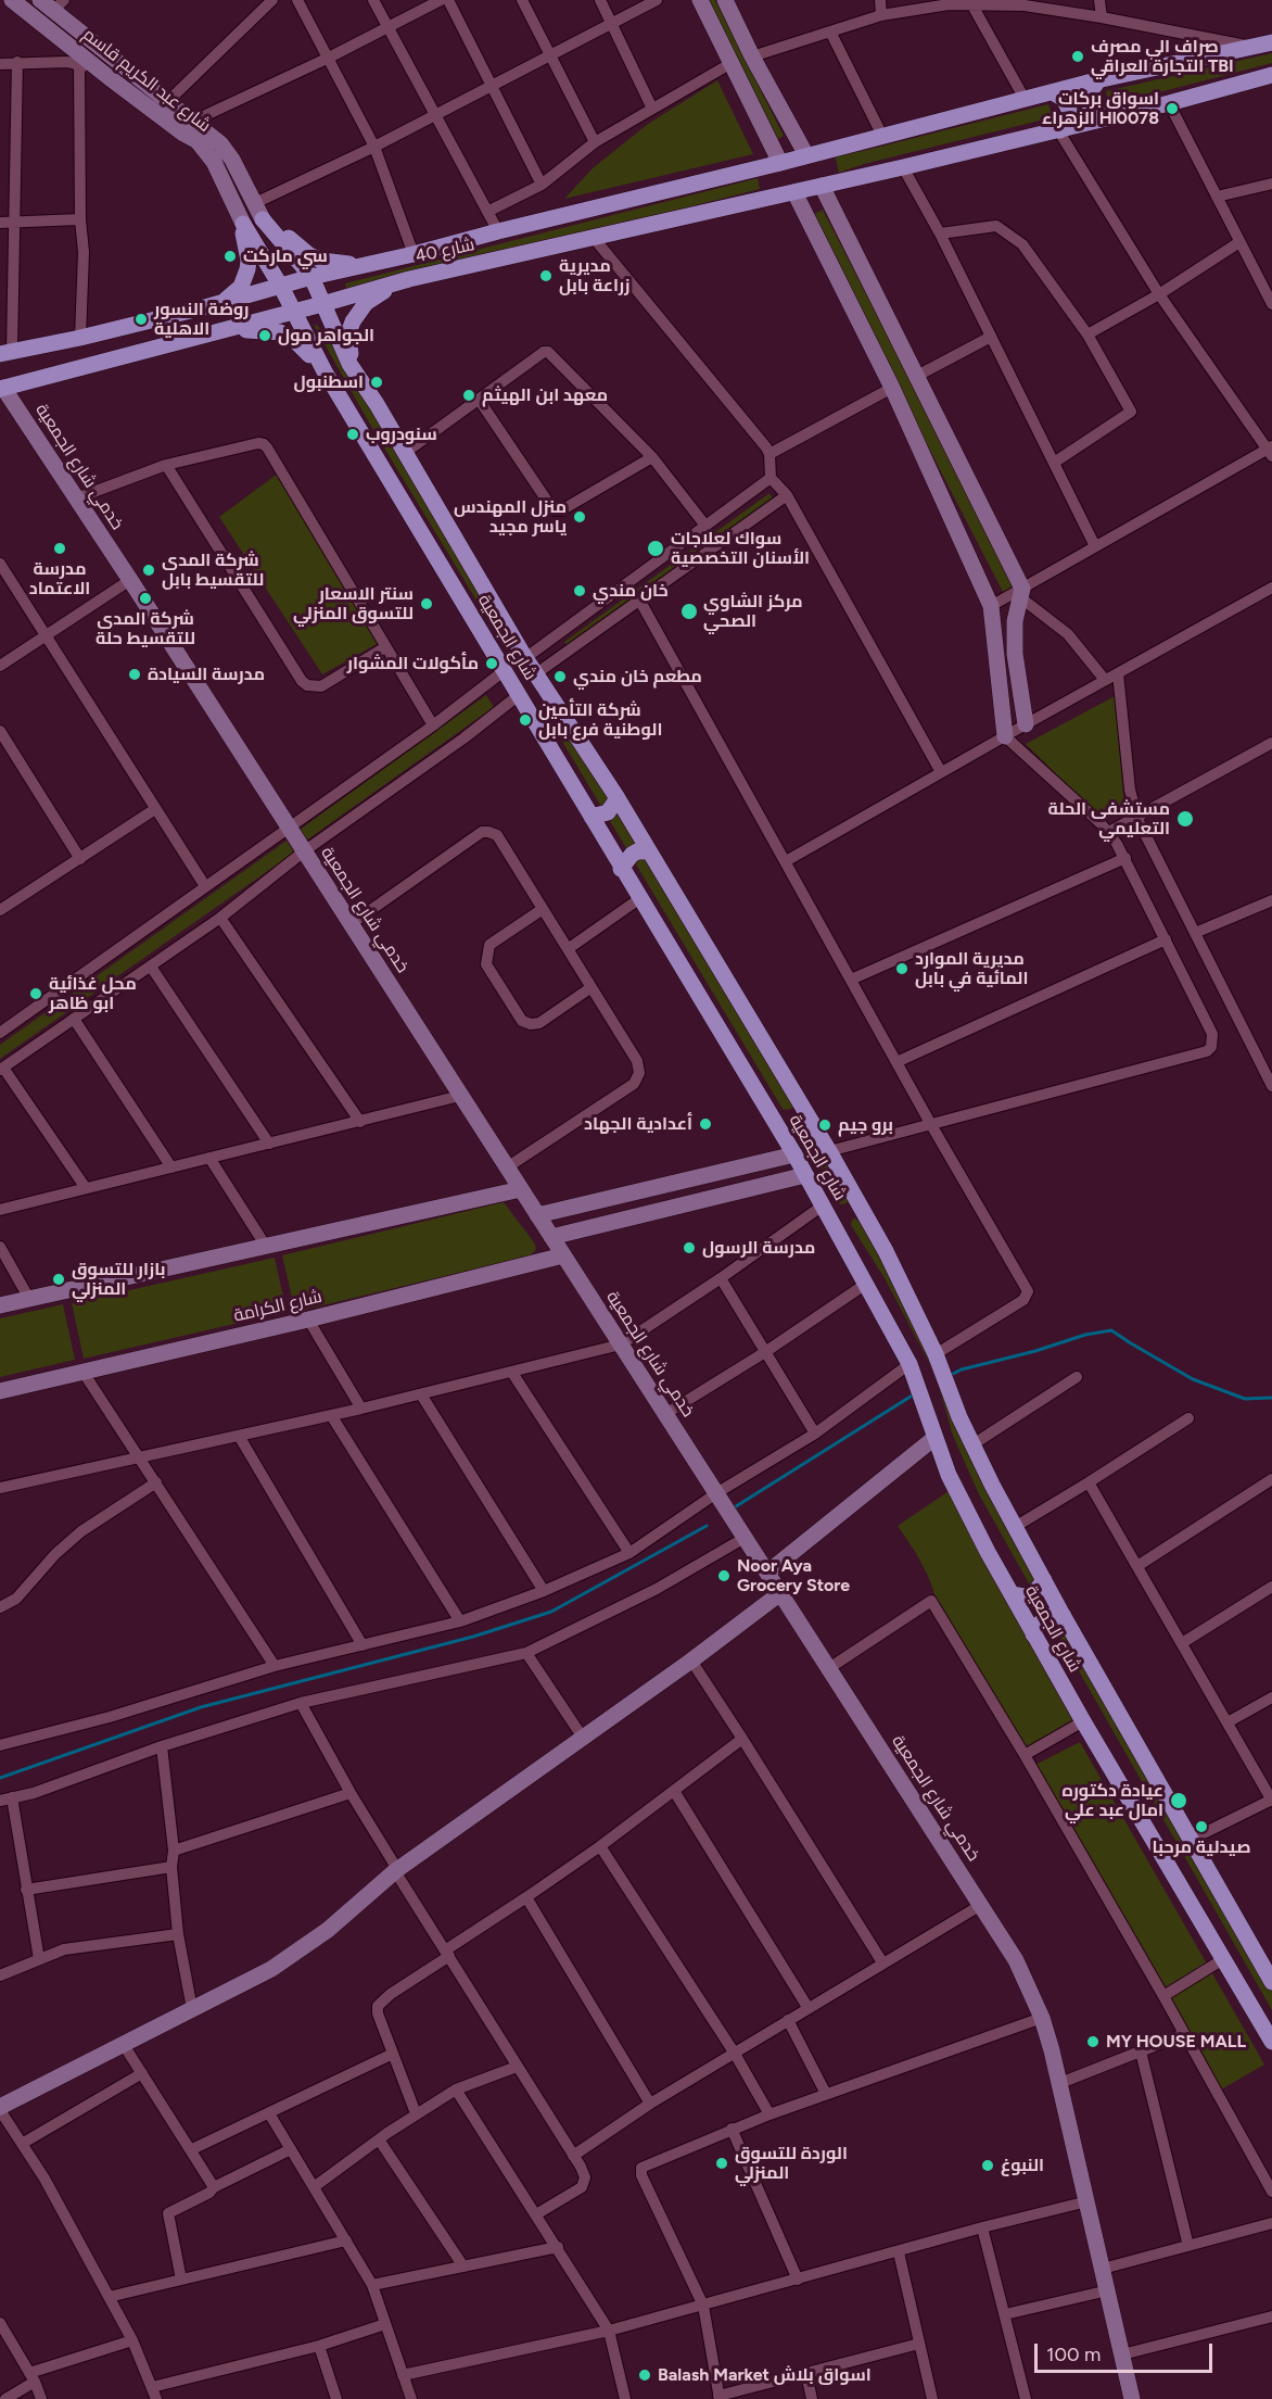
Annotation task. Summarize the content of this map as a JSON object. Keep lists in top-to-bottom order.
{
  "streets": {
    "main road": ["شارع عبد الكريم قاسم", "شارع 40", "شارع الجمعية"],
    "street": ["خدمي شارع الجمعية", "شارع الكرامة"]
  },
  "crossings": [
    ["شارع عبد الكريم قاسم", "شارع 40"],
    ["شارع عبد الكريم قاسم", "شارع الجمعية"],
    ["شارع 40", "خدمي شارع الجمعية"],
    ["شارع 40", "شارع الجمعية"],
    ["خدمي شارع الجمعية", "شارع الكرامة"]
  ],
  "places": [
    "صراف الي مصرف التجارة العراقي TBI",
    "اسواق بركات الزهراء Hl0078",
    "سي ماركت",
    "مديرية زراعة بابل",
    "روضة النسور الاهلية",
    "الجواهر مول",
    "اسطنبول",
    "معهد ابن الهيثم",
    "سنودروب",
    "منزل المهندس ياسر مجيد",
    "مدرسة الاعتماد",
    "سواك لعلاجات الأسنان التخصصية",
    "شركة المدى للتقسيط بابل",
    "خان مندي",
    "شركة المدى للتقسيط حلة",
    "سنتر الاسعار للتسوق المنزلي",
    "مركز الشاوي الصحي",
    "مأكولات المشوار",
    "مدرسة السيادة",
    "مطعم خان مندي",
    "شركة التأمين الوطنية فرع بابل",
    "مستشفى الحلة التعليمي",
    "مديرية الموارد المائية في بابل",
    "محل غذائية ابو ظاهر",
    "أعدادية الجهاد",
    "برو جيم",
    "مدرسة الرسول",
    "بازار للتسوق المنزلي",
    "Noor Aya Grocery Store",
    "عيادة دكتوره امال عبد علي",
    "صيدلية مرحبا",
    "MY HOUSE MALL",
    "الوردة للتسوق المنزلي",
    "النبوغ",
    "Balash Market اسواق بلاش"
  ],
  "scale_bar": "100 m"
}
